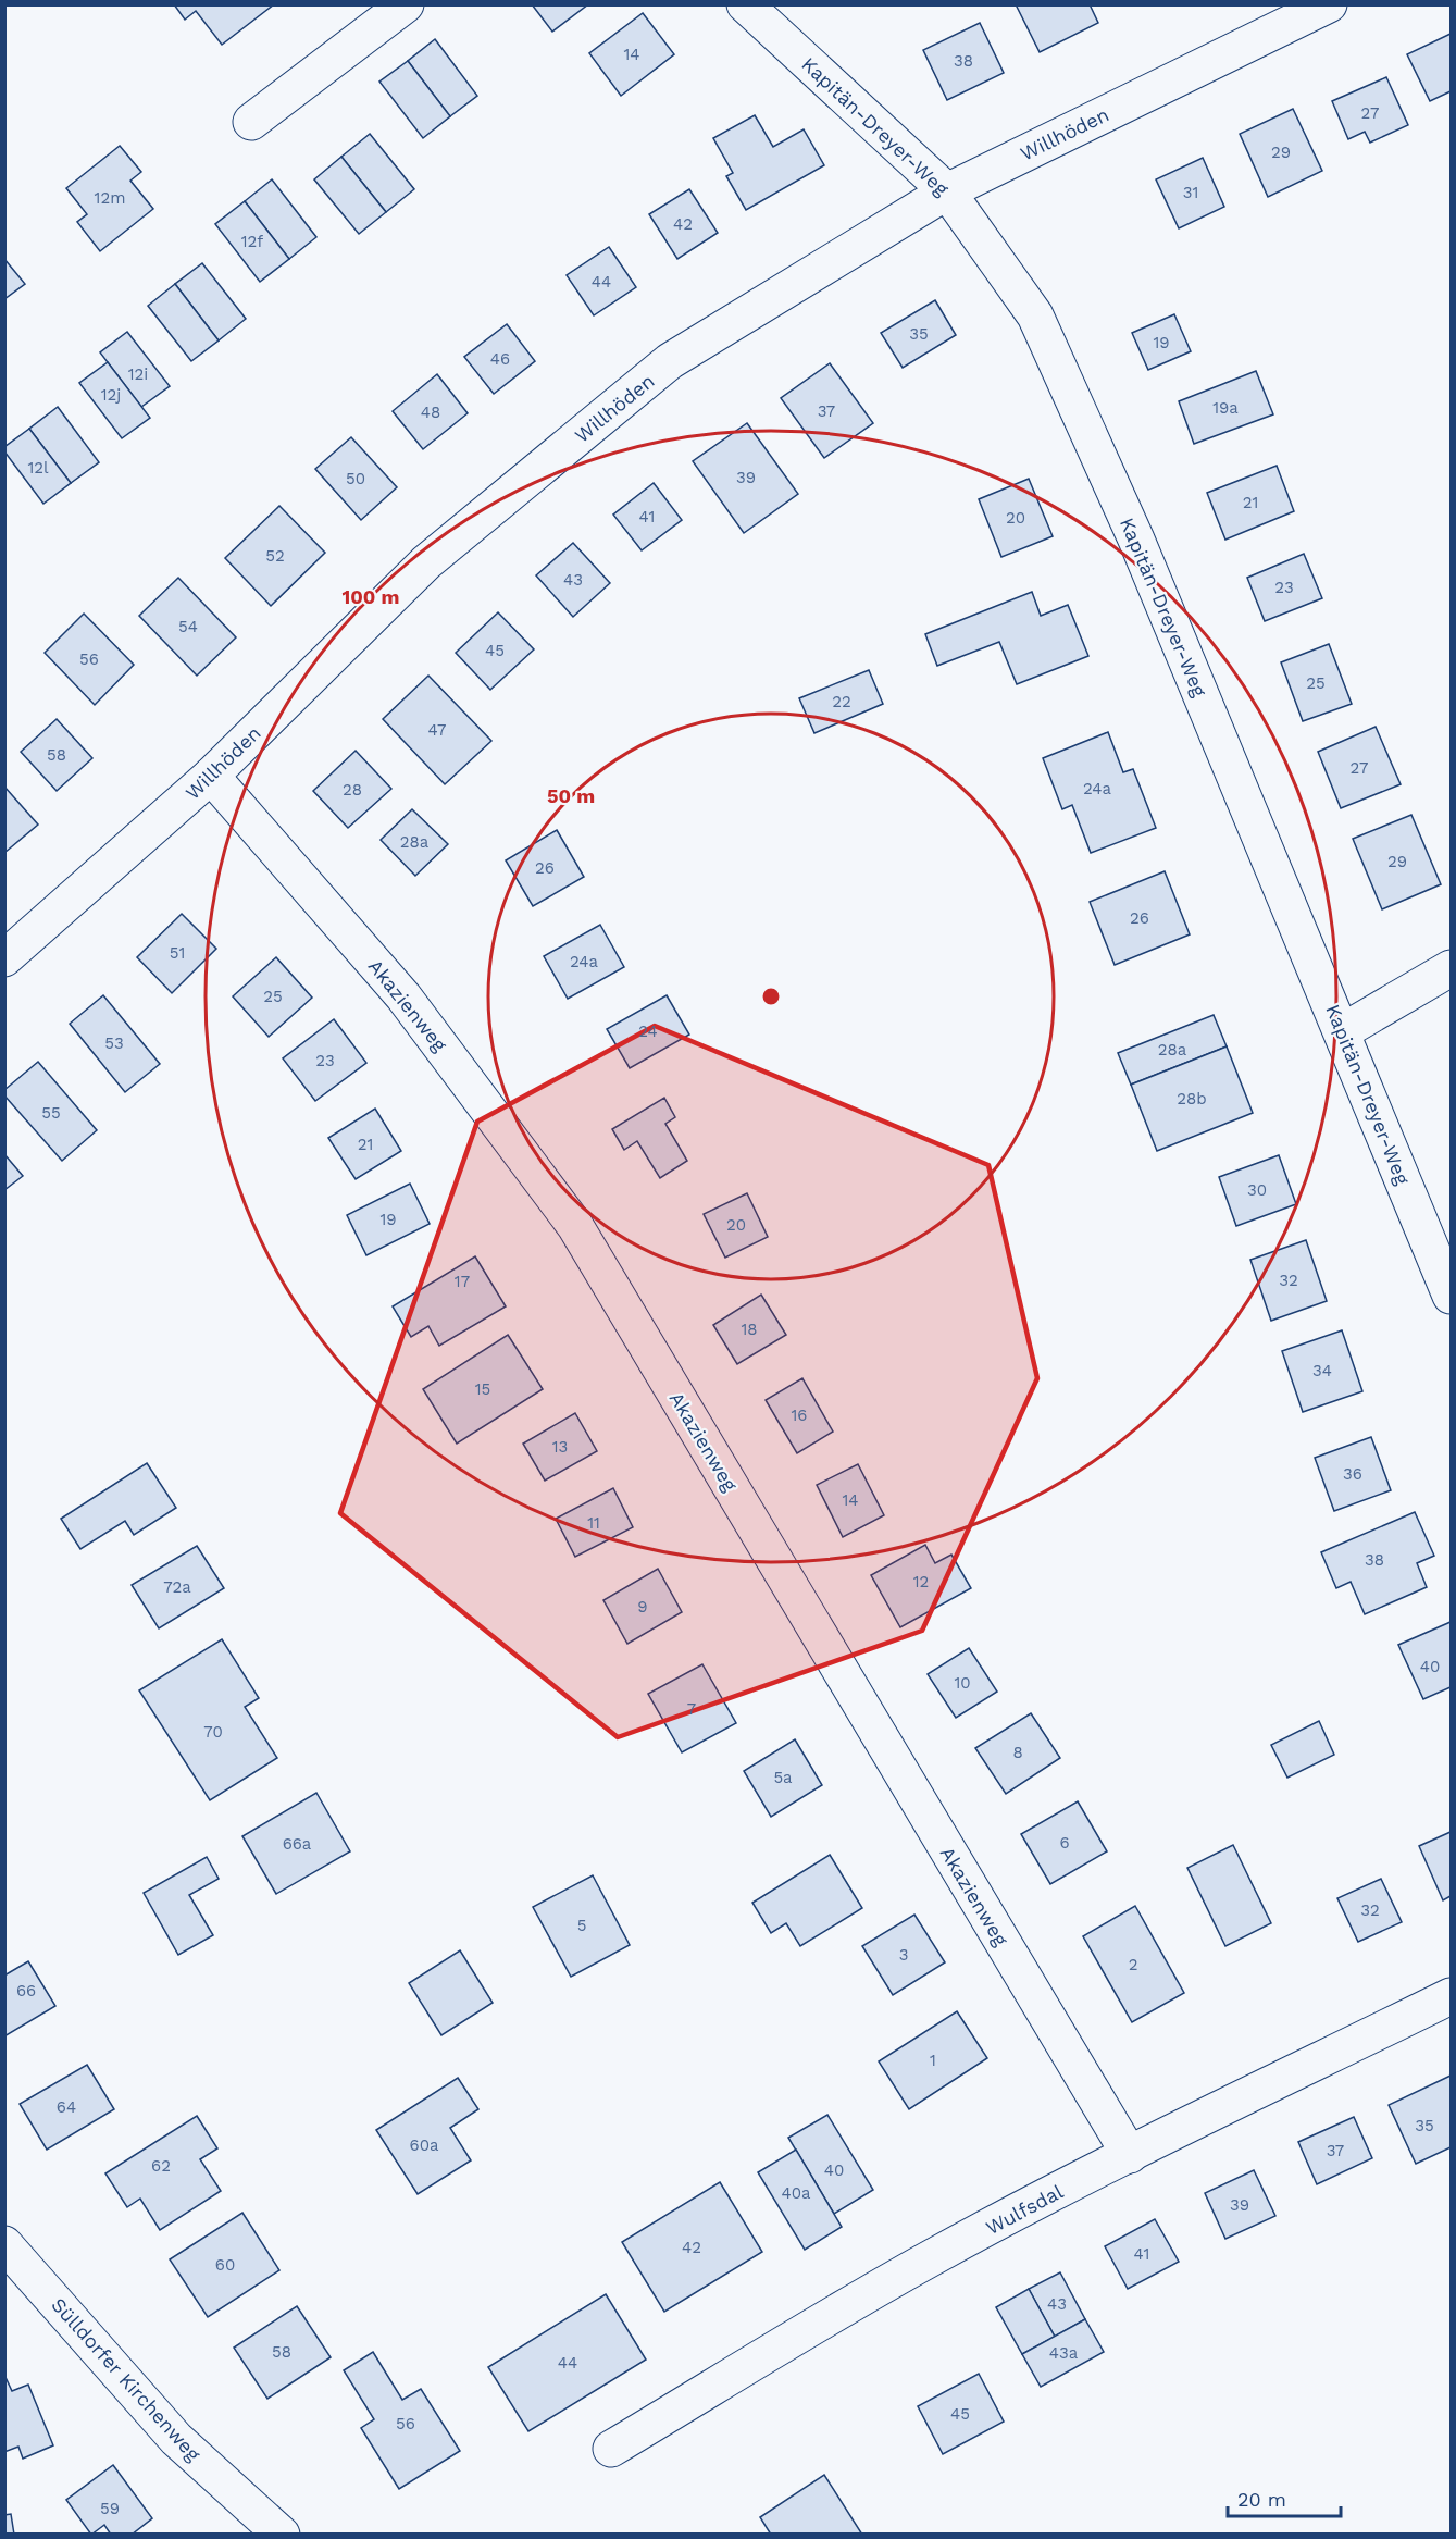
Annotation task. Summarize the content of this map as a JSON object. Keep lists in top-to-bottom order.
{
  "streets": {
    "street": [
      "Kapitän-Dreyer-Weg",
      "Willhöden",
      "Akazienweg",
      "Wulfsdal",
      "Sülldorfer Kirchenweg"
    ]
  },
  "crossings": [
    ["Kapitän-Dreyer-Weg", "Willhöden"],
    ["Willhöden", "Akazienweg"],
    ["Akazienweg", "Wulfsdal"]
  ],
  "house_numbers": [
    "14",
    "38",
    "27",
    "29",
    "31",
    "12m",
    "42",
    "12f",
    "44",
    "35",
    "19",
    "46",
    "12i",
    "12j",
    "19a",
    "37",
    "48",
    "12l",
    "39",
    "50",
    "21",
    "41",
    "20",
    "52",
    "43",
    "23",
    "54",
    "45",
    "56",
    "25",
    "22",
    "47",
    "58",
    "27",
    "24a",
    "28",
    "28a",
    "29",
    "26",
    "26",
    "51",
    "24a",
    "25",
    "24",
    "53",
    "28a",
    "23",
    "28b",
    "55",
    "21",
    "30",
    "19",
    "20",
    "32",
    "17",
    "18",
    "34",
    "15",
    "16",
    "13",
    "36",
    "14",
    "11",
    "38",
    "12",
    "72a",
    "9",
    "40",
    "10",
    "7",
    "70",
    "8",
    "5a",
    "6",
    "66a",
    "32",
    "5",
    "3",
    "2",
    "66",
    "1",
    "64",
    "35",
    "60a",
    "37",
    "62",
    "40",
    "40a",
    "39",
    "42",
    "41",
    "60",
    "43",
    "58",
    "43a",
    "44",
    "45",
    "56",
    "59"
  ],
  "scale_bar": "20 m",
  "rings": ["100 m", "50 m"]
}
